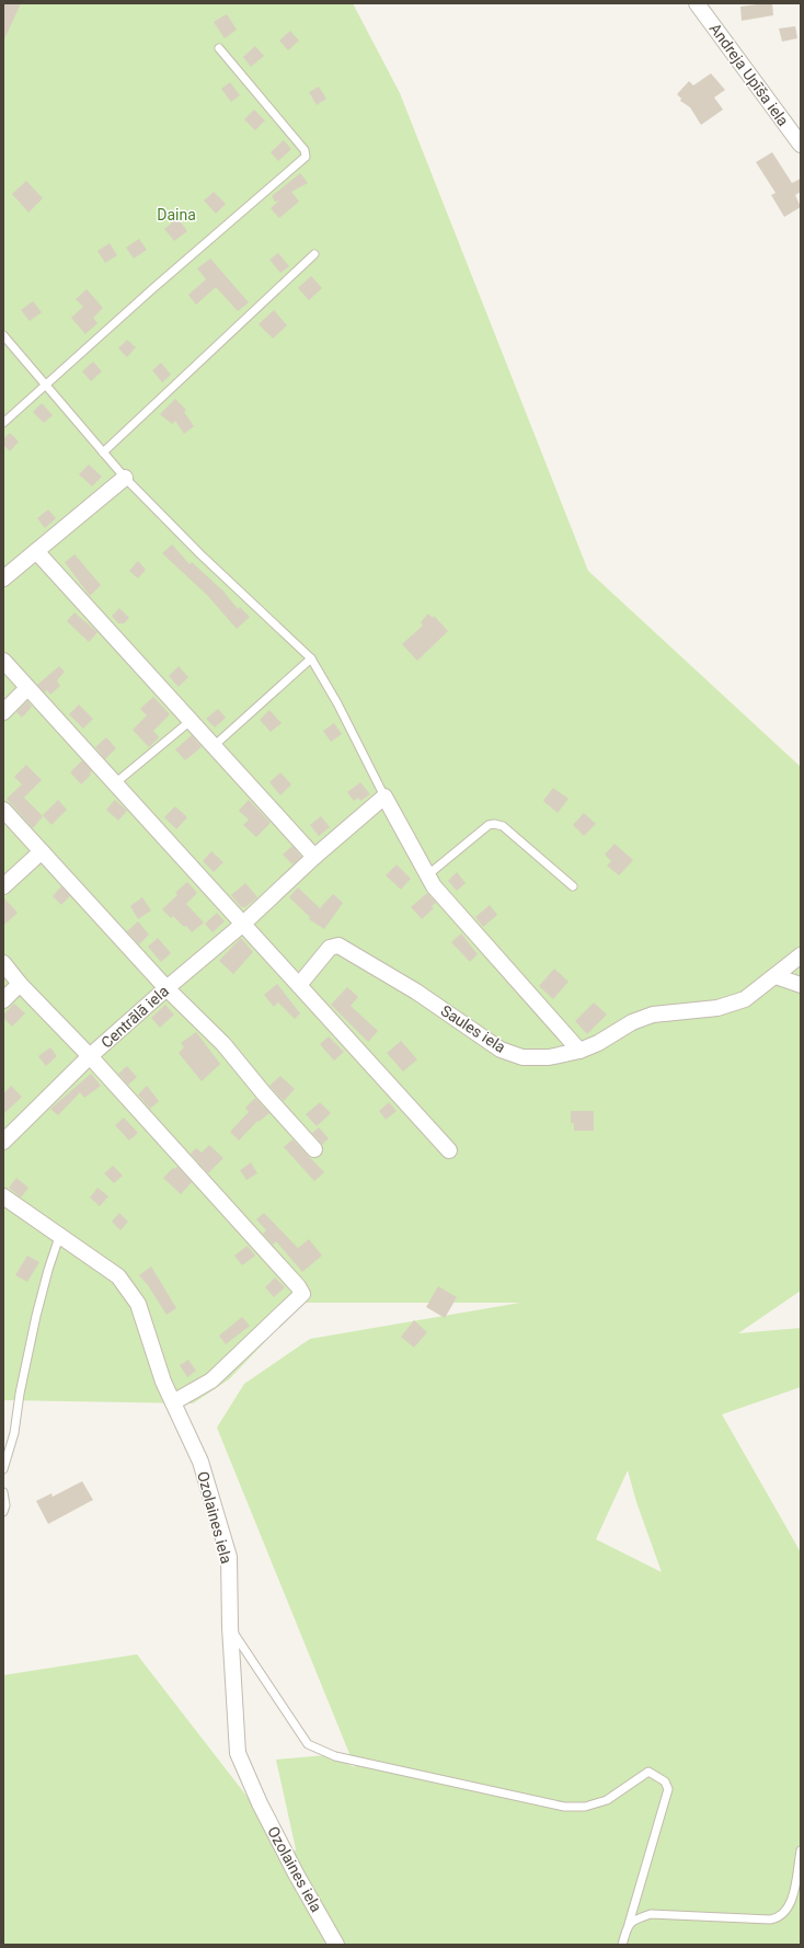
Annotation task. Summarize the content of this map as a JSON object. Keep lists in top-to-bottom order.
{
  "streets": {
    "street": [
      "Andreja Upīša iela",
      "Centrālā iela",
      "Saules iela",
      "Ozolaines iela"
    ]
  },
  "parks": ["Daina"]
}
